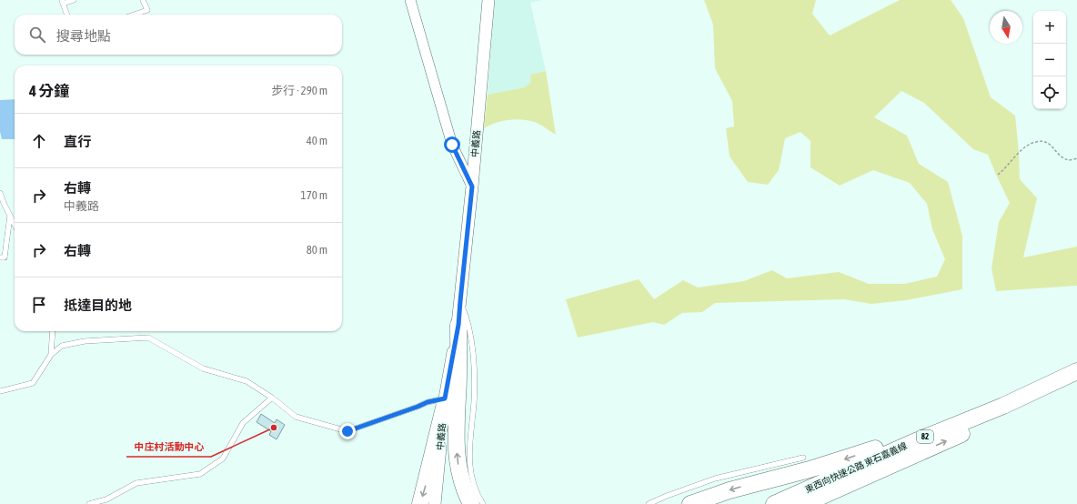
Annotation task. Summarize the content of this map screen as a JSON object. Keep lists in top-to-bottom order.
{
  "streets": {
    "highway": ["82", "東西向快速公路 東石嘉義線"],
    "street": ["中義路"]
  },
  "places": ["中庄村活動中心"],
  "north": "bottom",
  "page": {
    "map_buttons": ["+", "−"],
    "search": "搜尋地點",
    "heading": ["4 分鐘", "步行 · 290 m"],
    "list": [
      ["直行", "40 m"],
      ["右轉", "中義路", "170 m"],
      ["右轉", "80 m"],
      "抵達目的地"
    ]
  }
}
